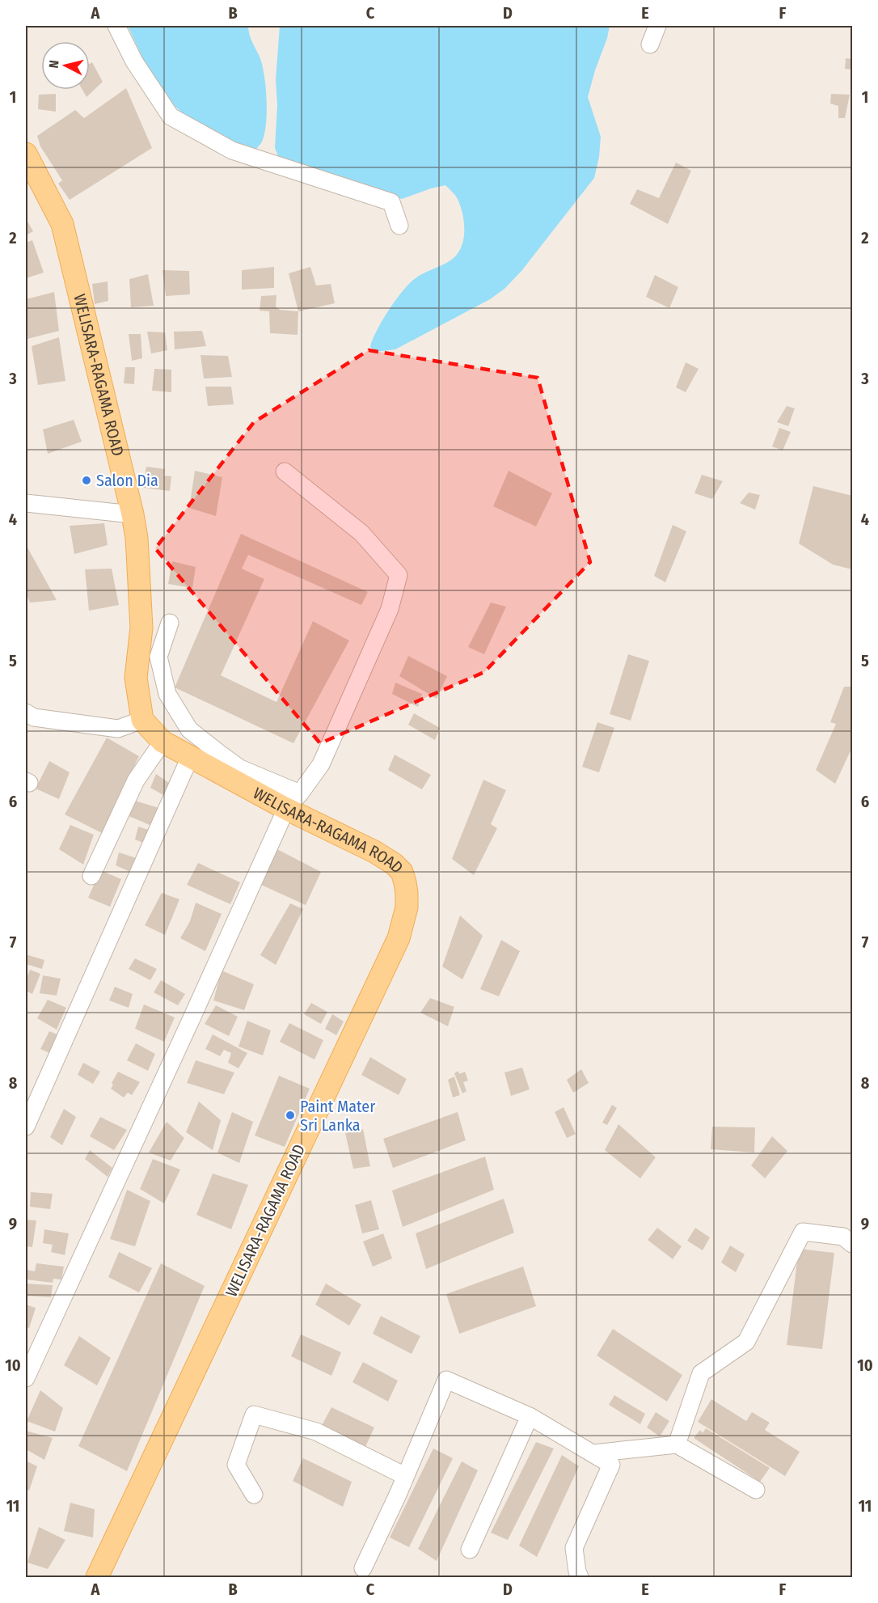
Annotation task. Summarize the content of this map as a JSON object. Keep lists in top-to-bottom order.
{
  "streets": {
    "main road": ["WELISARA-RAGAMA ROAD"]
  },
  "places": ["Salon Dia", "Paint Mater Sri Lanka"],
  "north": "left",
  "grid": {
    "columns": [
      "A",
      "B",
      "C",
      "D",
      "E",
      "F"
    ],
    "rows": [
      "1",
      "2",
      "3",
      "4",
      "5",
      "6",
      "7",
      "8",
      "9",
      "10",
      "11"
    ]
  }
}
